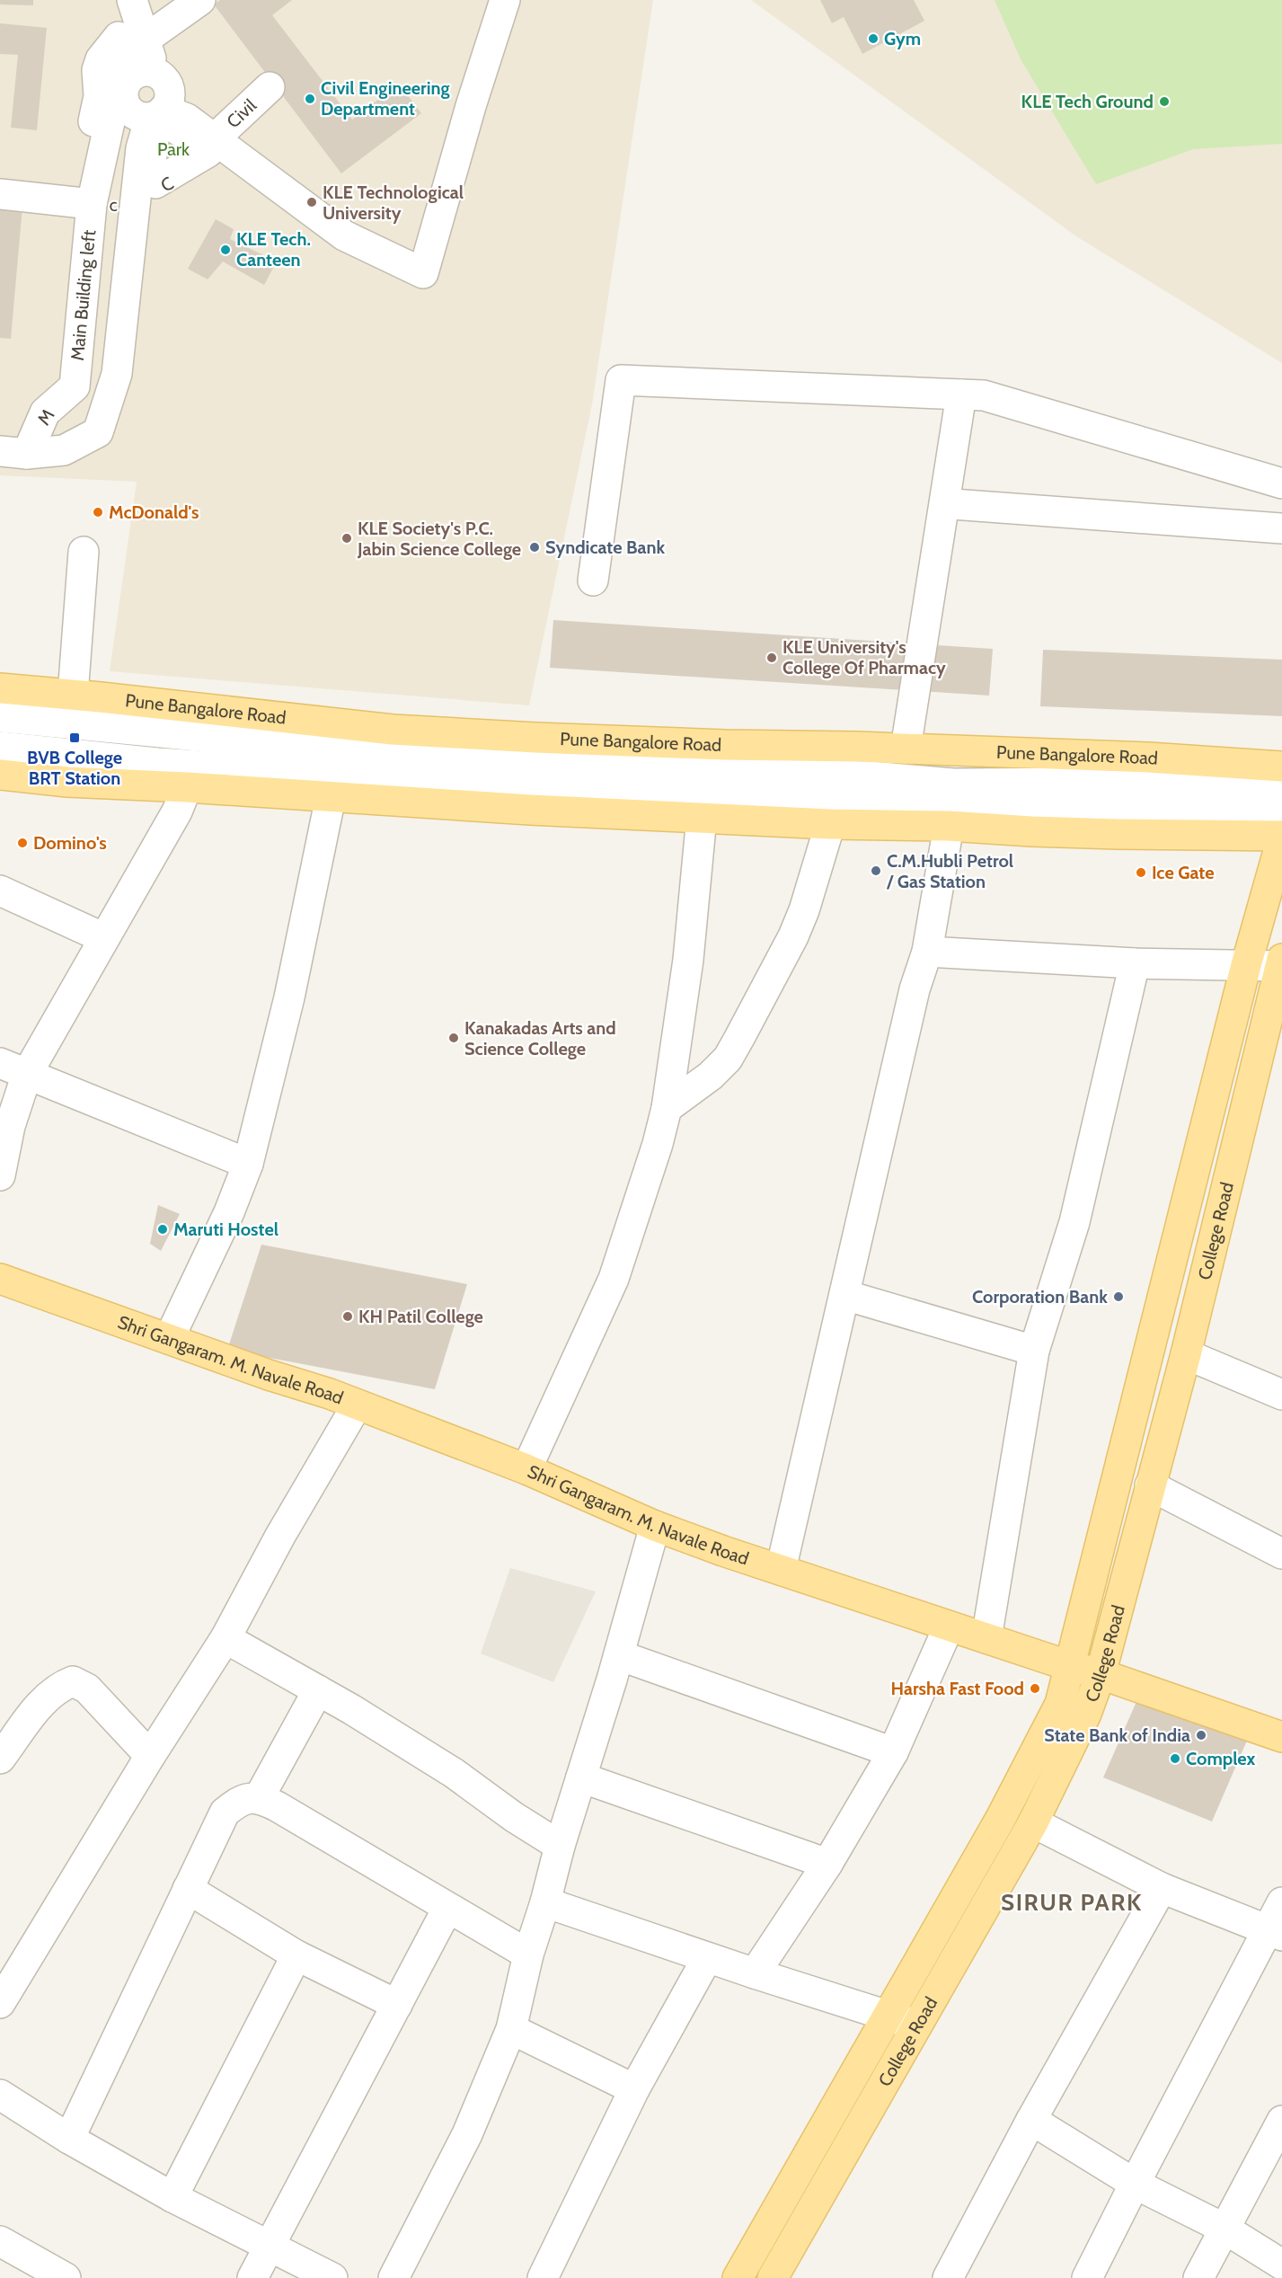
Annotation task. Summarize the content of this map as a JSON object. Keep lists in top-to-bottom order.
{
  "streets": {
    "main road": ["Pune Bangalore Road", "College Road", "Shri Gangaram. M. Navale Road"],
    "street": ["Civil", "C", "c"]
  },
  "crossings": [
    ["Civil", "C"],
    ["C", "c"],
    ["College Road", "Shri Gangaram. M. Navale Road"]
  ],
  "districts": ["SIRUR PARK"],
  "parks": ["Park"],
  "places": {
    "other": [
      "Gym",
      "Civil Engineering Department",
      "KLE Tech Ground",
      "KLE Technological University",
      "KLE Tech. Canteen",
      "McDonald's",
      "KLE Society's P.C. Jabin Science College",
      "Syndicate Bank",
      "KLE University's College Of Pharmacy",
      "Domino's",
      "C.M.Hubli Petrol / Gas Station",
      "Ice Gate",
      "Kanakadas Arts and Science College",
      "Maruti Hostel",
      "Corporation Bank",
      "KH Patil College",
      "Harsha Fast Food",
      "State Bank of India",
      "Complex"
    ],
    "transit": ["BVB College BRT Station"]
  }
}
